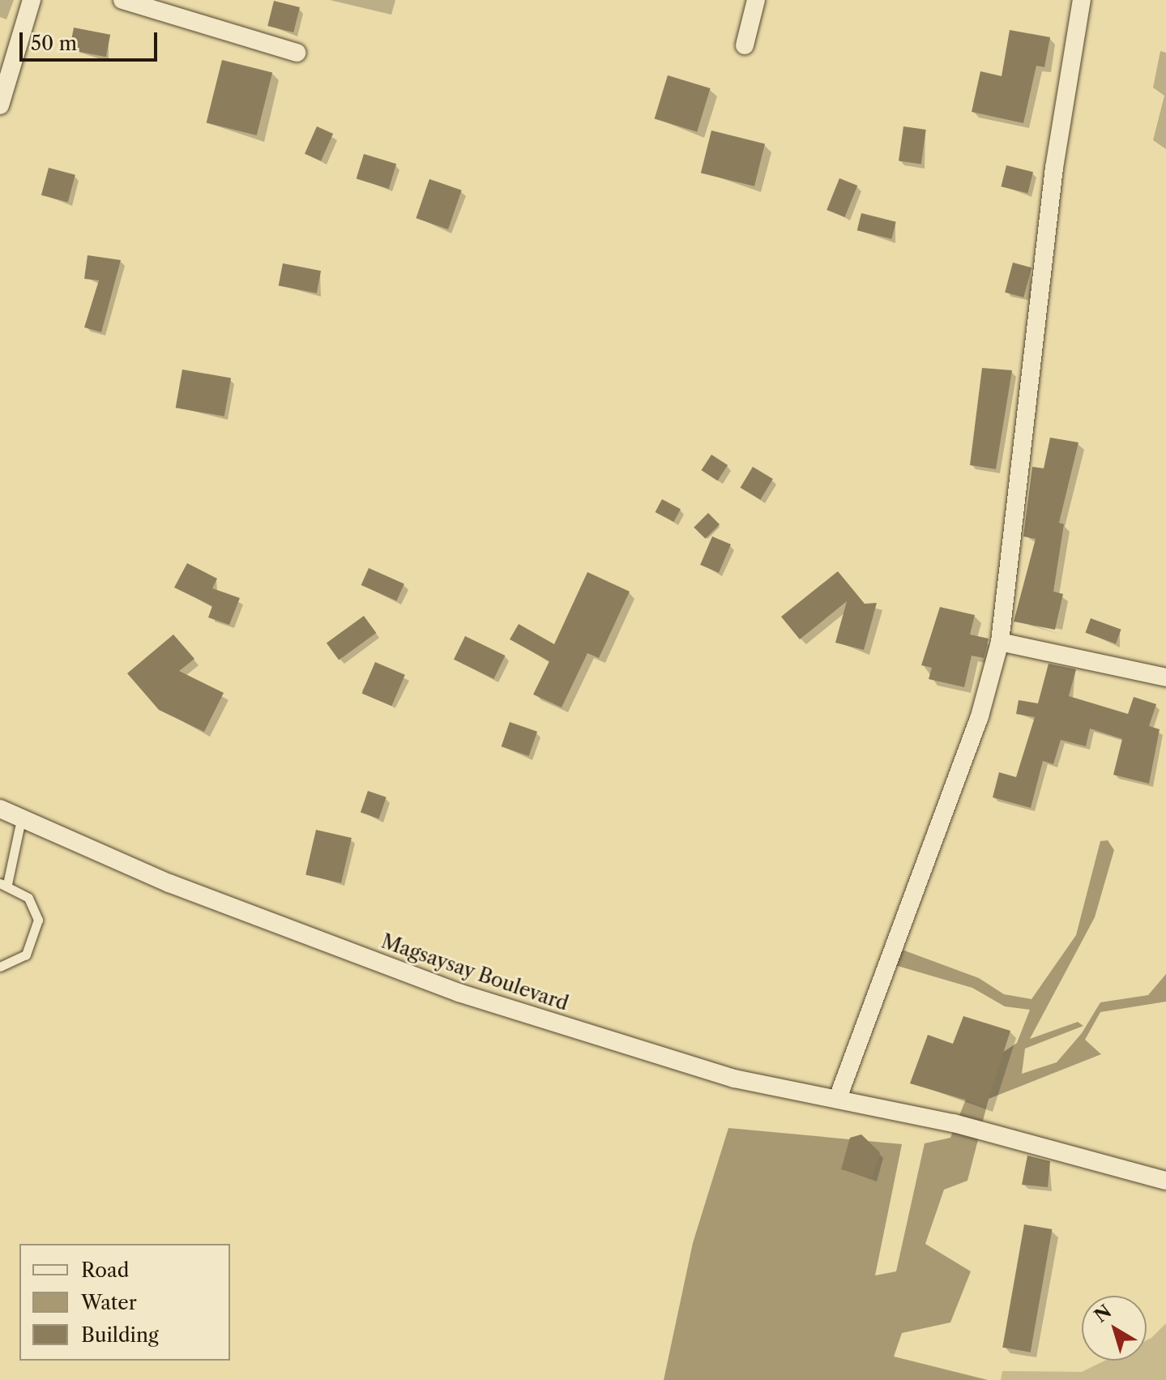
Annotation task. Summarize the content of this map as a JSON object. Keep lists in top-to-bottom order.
{
  "streets": {
    "street": ["Magsaysay Boulevard"]
  },
  "legend": ["Road", "Water", "Building"],
  "scale_bar": "50 m",
  "north": "top left"
}
